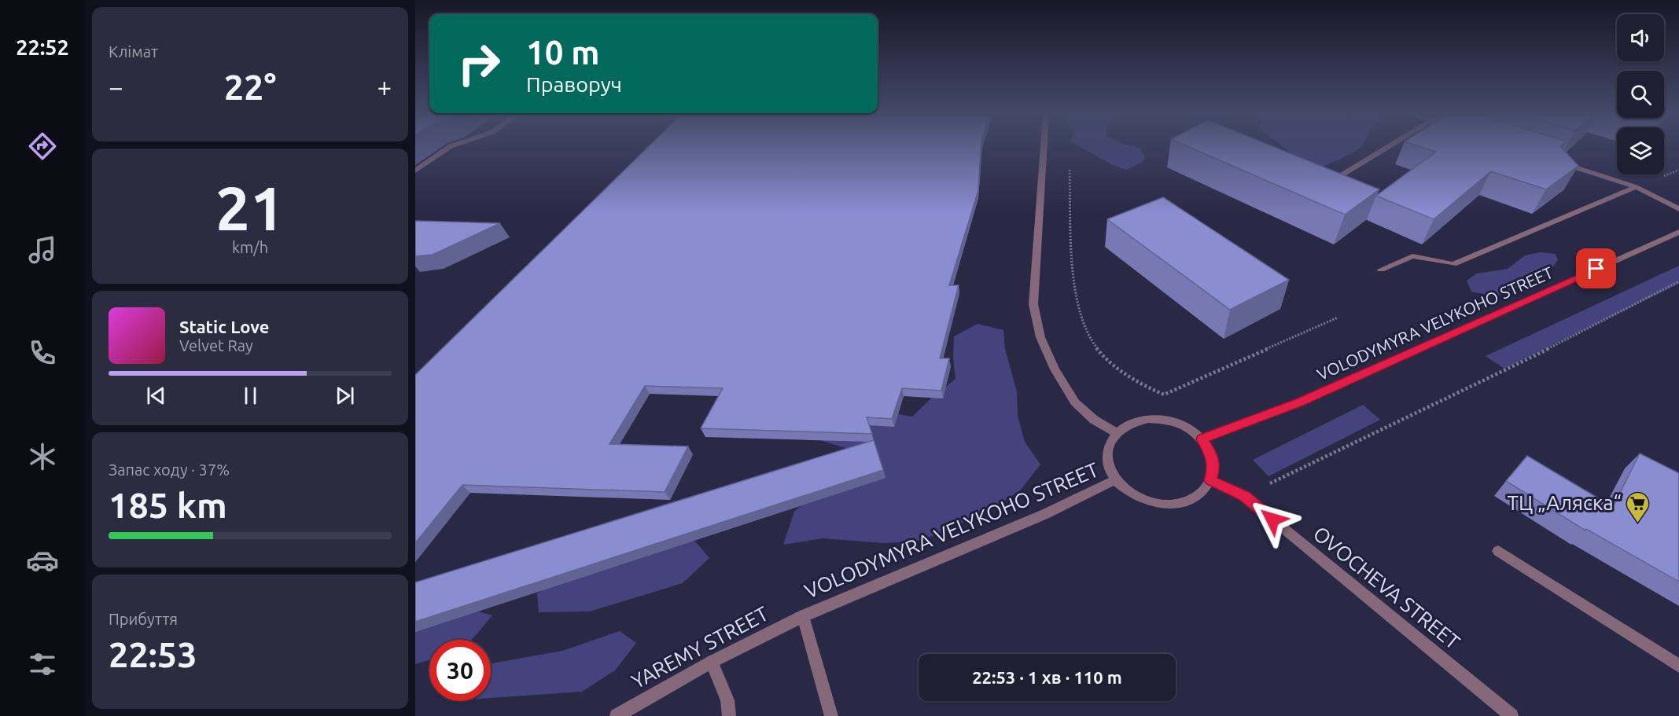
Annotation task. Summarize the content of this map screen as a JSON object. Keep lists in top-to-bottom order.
{
  "streets": {
    "street": ["VOLODYMYRA VELYKOHO STREET", "OVOCHEVA STREET", "YAREMY STREET"]
  },
  "crossings": [
    ["VOLODYMYRA VELYKOHO STREET", "OVOCHEVA STREET"],
    ["VOLODYMYRA VELYKOHO STREET", "YAREMY STREET"]
  ],
  "places": {
    "supermarket": ["ТЦ „Аляска“"]
  },
  "page": {
    "tabs": "22:52",
    "tile": [
      "Клімат",
      ["21", "km/h"],
      ["Запас ходу · 37%", "185 km"],
      ["Прибуття", "22:53"]
    ],
    "turn": ["10 m", "Праворуч"],
    "heat": ["−", "22°", "+"],
    "song": ["Static Love", "Velvet Ray"],
    "limit": "30",
    "trip": "22:53 · 1 хв · 110 m"
  }
}
